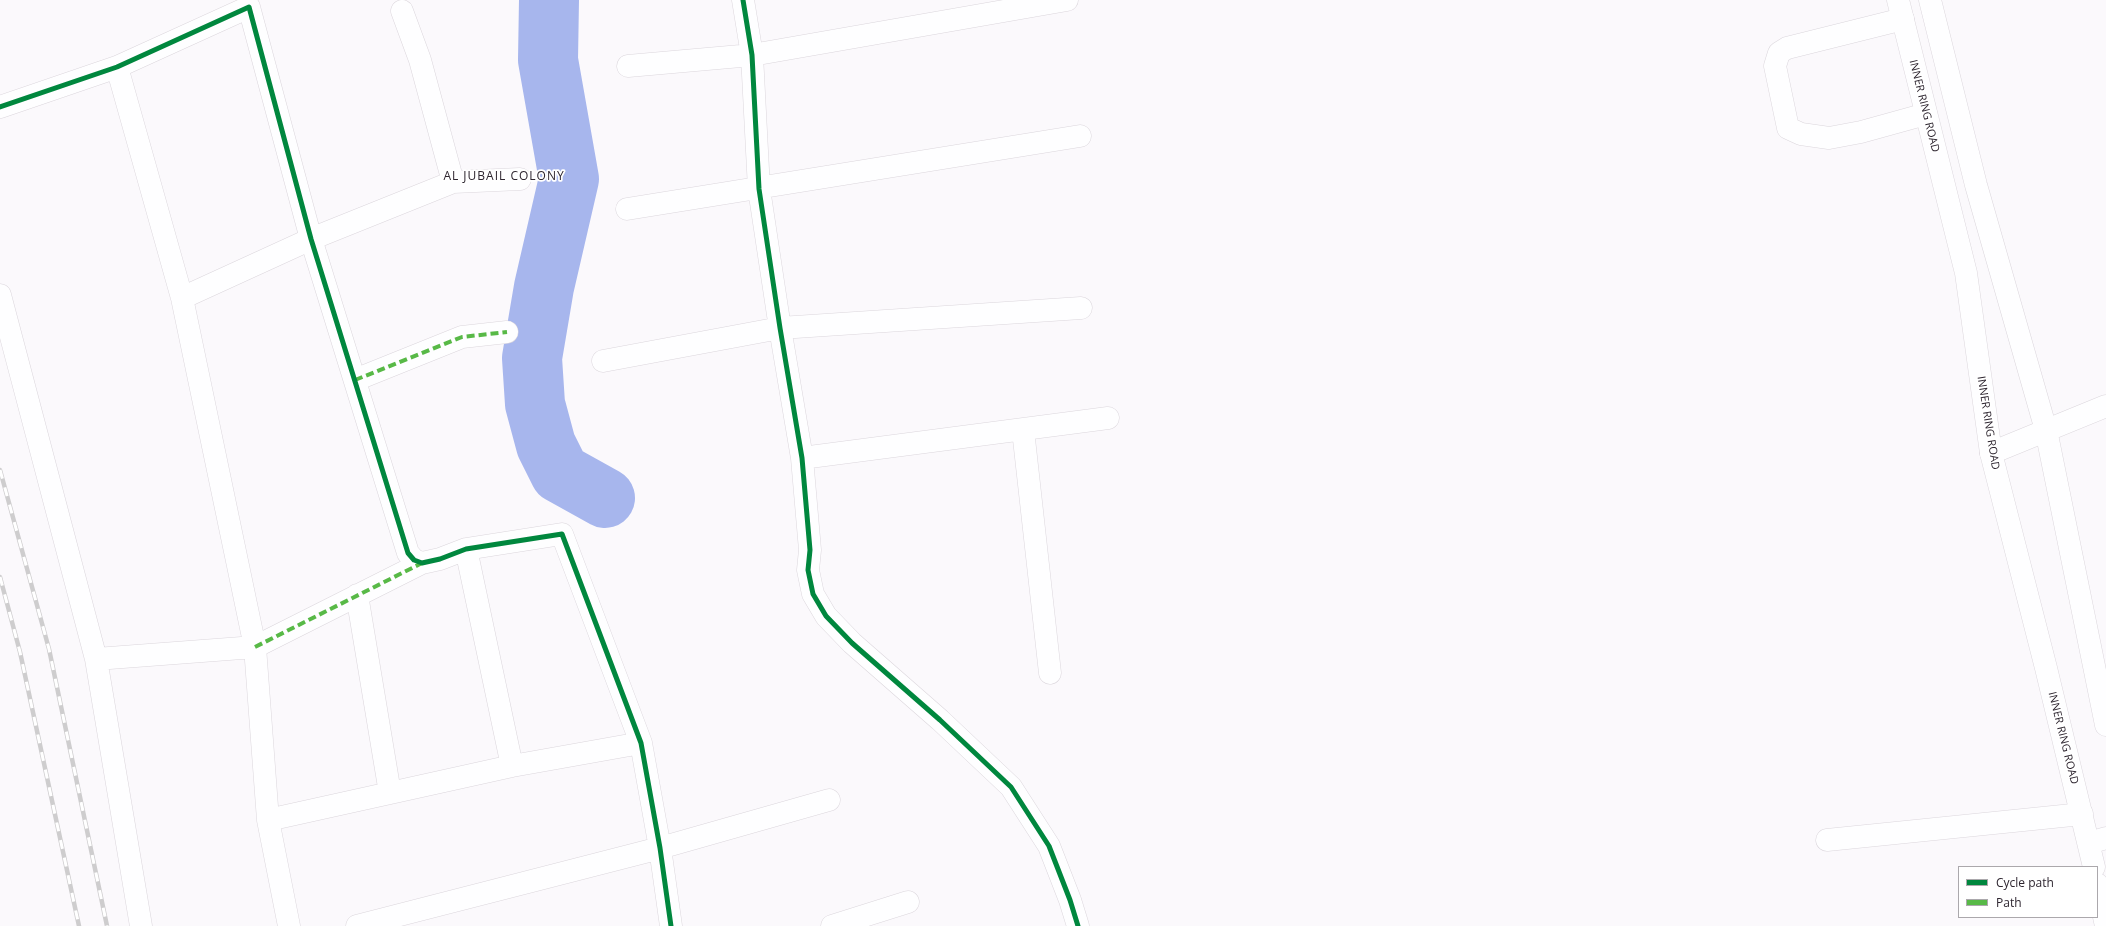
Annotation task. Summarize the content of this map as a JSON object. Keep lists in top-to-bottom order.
{
  "streets": {
    "main road": ["INNER RING ROAD"]
  },
  "districts": ["AL JUBAIL COLONY"],
  "legend": ["Cycle path", "Path"]
}
